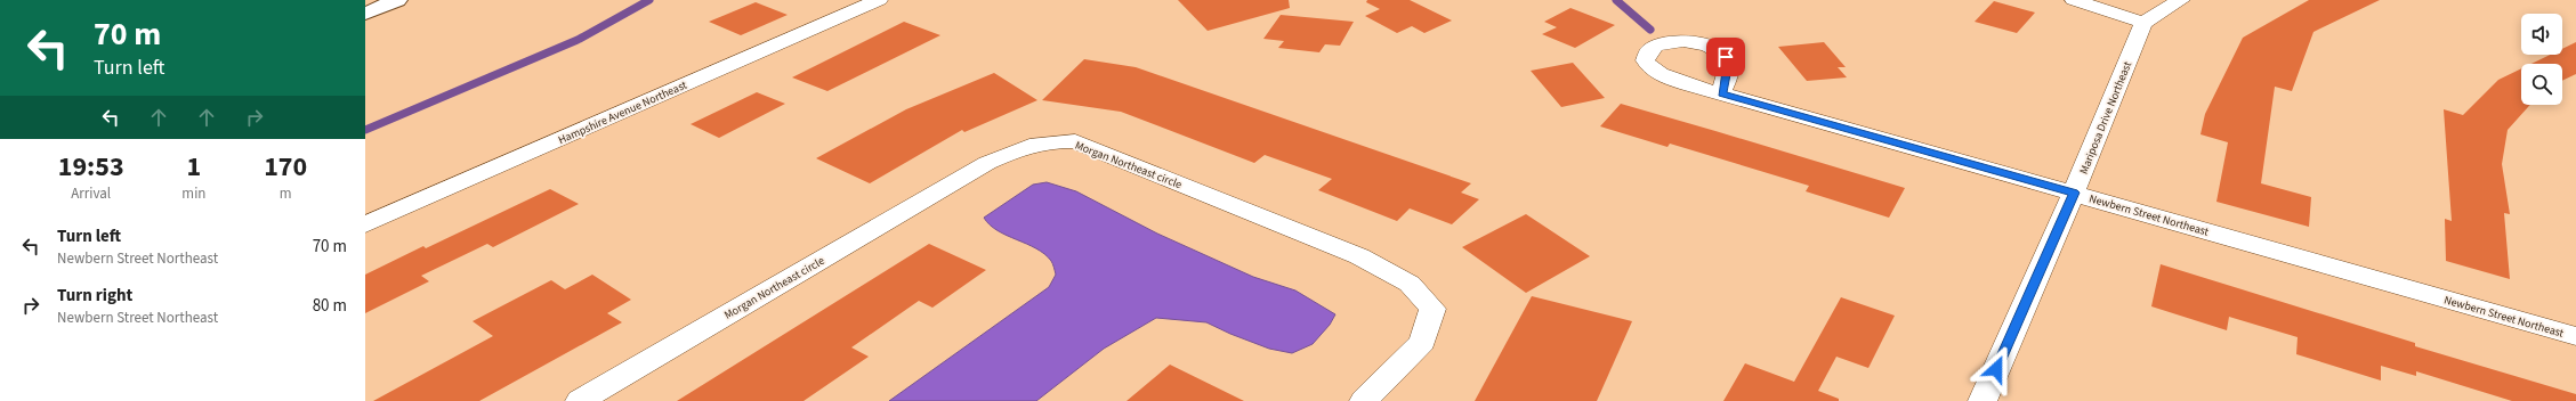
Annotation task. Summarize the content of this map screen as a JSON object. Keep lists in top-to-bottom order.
{
  "streets": {
    "street": [
      "Hampshire Avenue Northeast",
      "Mariposa Drive Northeast",
      "Morgan Northeast circle",
      "Newbern Street Northeast"
    ]
  },
  "crossings": [
    ["Mariposa Drive Northeast", "Newbern Street Northeast"]
  ],
  "page": {
    "turn": ["70 m", "Turn left"],
    "eta": [
      "19:53",
      "Arrival",
      "1",
      "min",
      "170",
      "m"
    ],
    "list": [
      {
        "name": "Turn left",
        "note": "Newbern Street Northeast",
        "value": "70 m"
      },
      {
        "name": "Turn right",
        "note": "Newbern Street Northeast",
        "value": "80 m"
      }
    ]
  }
}
